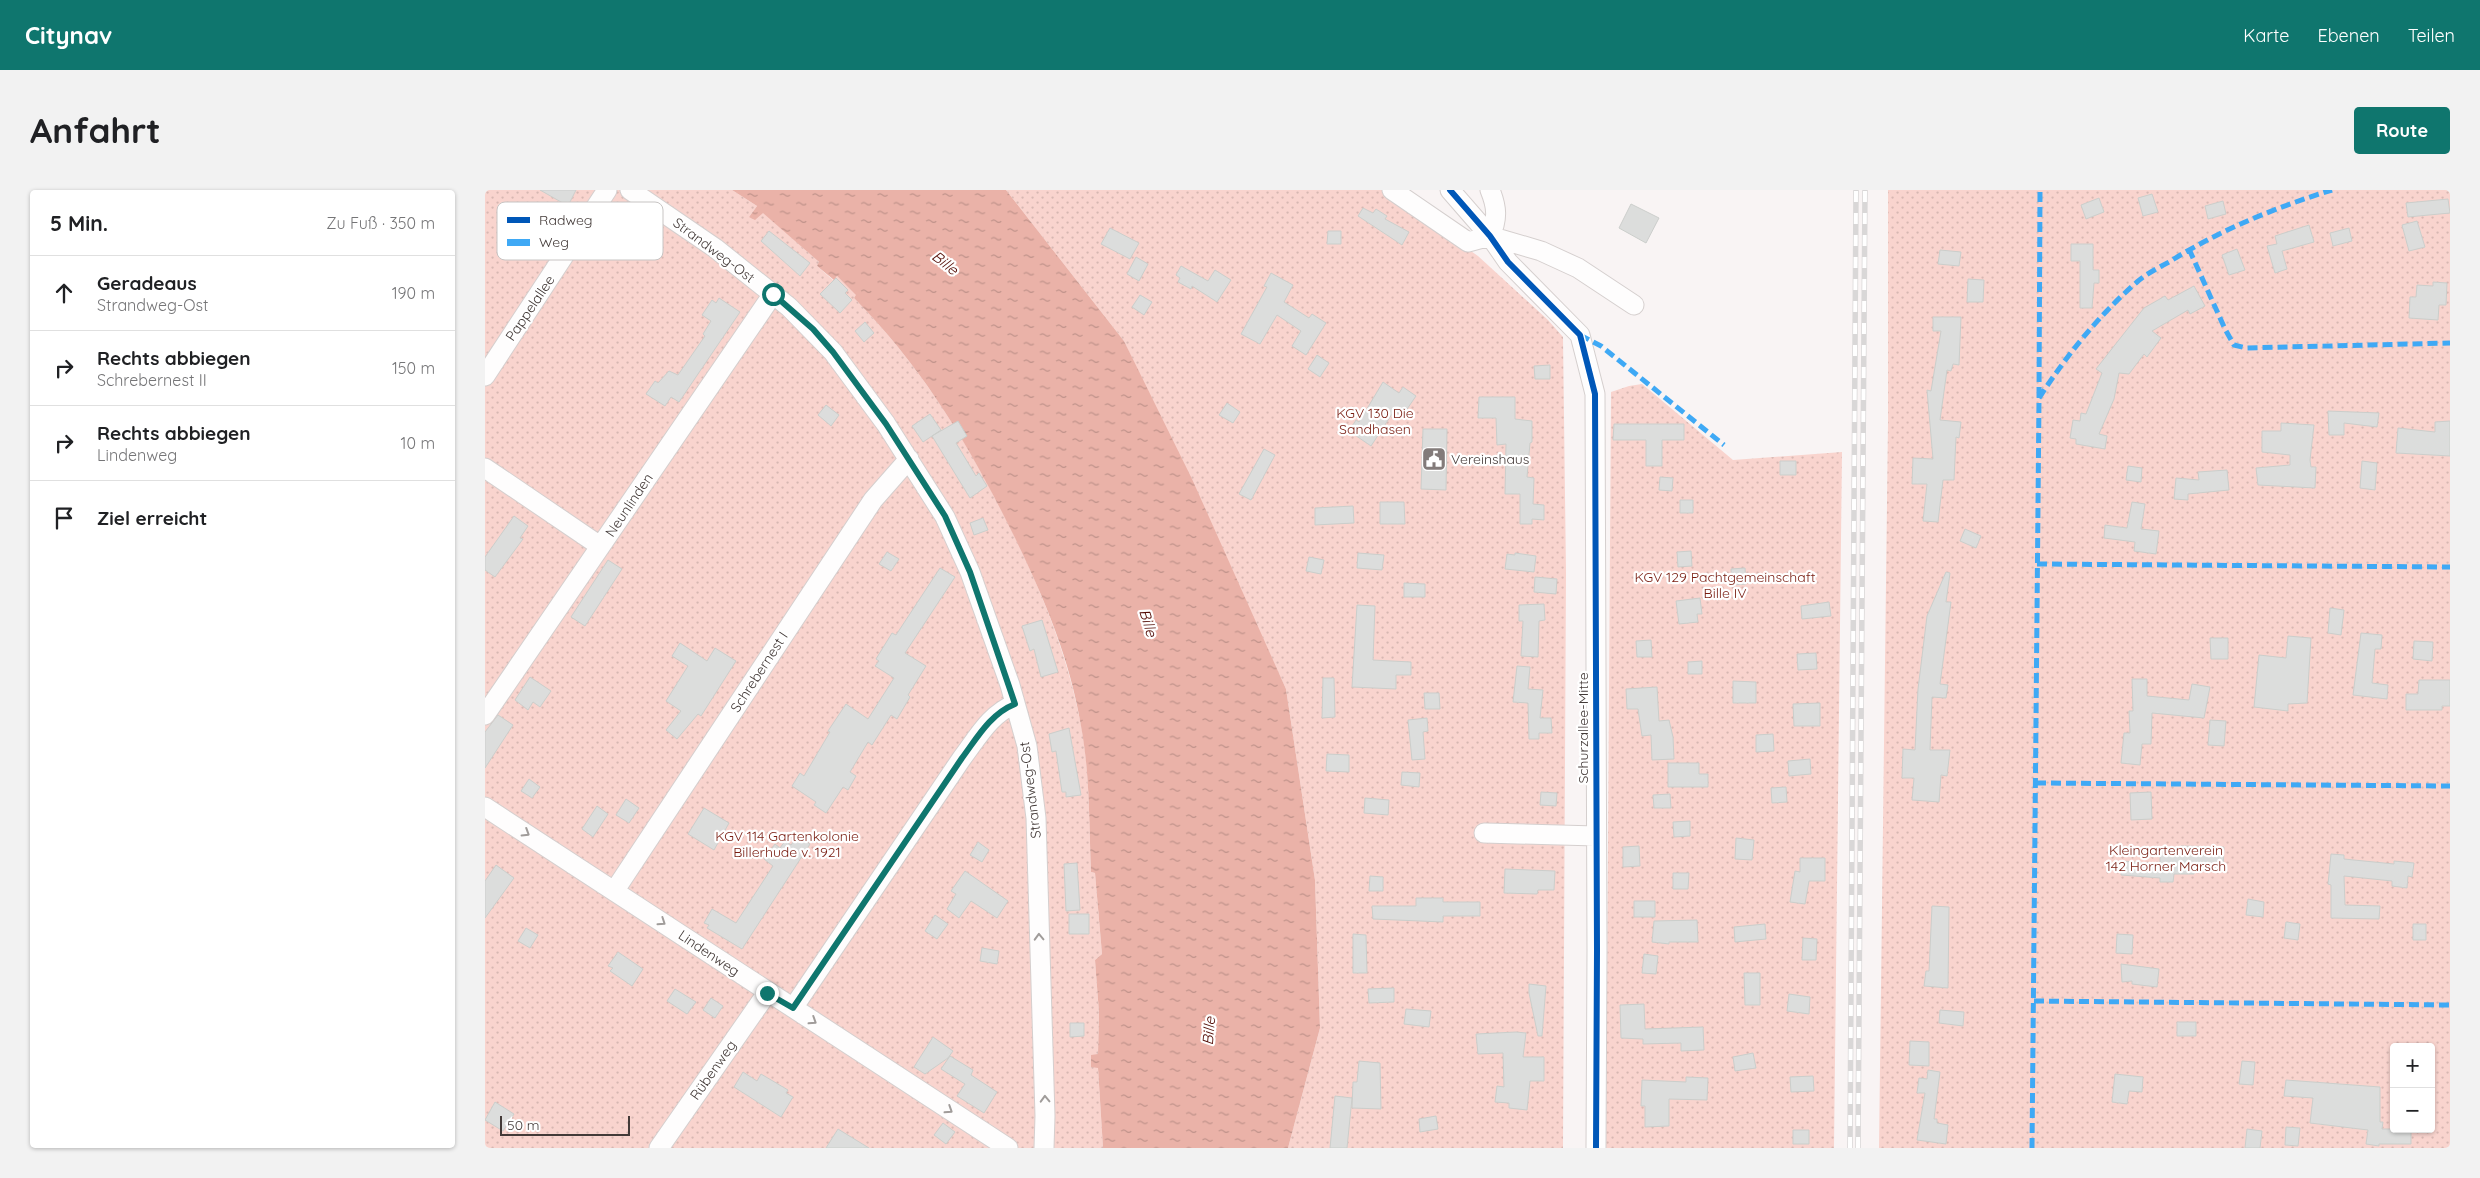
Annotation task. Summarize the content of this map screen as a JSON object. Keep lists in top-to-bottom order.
{
  "streets": {
    "street": [
      "Strandweg-Ost",
      "Pappelallee",
      "Neunlinden",
      "Schrebernest I",
      "Schurzallee-Mitte",
      "Lindenweg",
      "Rübenweg"
    ]
  },
  "crossings": [
    ["Strandweg-Ost", "Neunlinden"],
    ["Strandweg-Ost", "Schrebernest I"],
    ["Schrebernest I", "Lindenweg"],
    ["Lindenweg", "Rübenweg"]
  ],
  "one_way": ["Strandweg-Ost", "Lindenweg"],
  "water": ["Bille"],
  "parks": [
    "KGV 130 Die Sandhasen",
    "KGV 129 Pachtgemeinschaft Bille IV",
    "KGV 114 Gartenkolonie Billerhude v. 1921",
    "Kleingartenverein 142 Horner Marsch"
  ],
  "places": {
    "public building": ["Vereinshaus"]
  },
  "legend": ["Radweg", "Weg"],
  "scale_bar": "50 m",
  "page": {
    "header": "Citynav",
    "nav": ["Karte", "Ebenen", "Teilen"],
    "buttons": "Route",
    "title": "Anfahrt",
    "heading": ["5 Min.", "Zu Fuß · 350 m"],
    "list": [
      ["Geradeaus", "Strandweg-Ost", "190 m"],
      ["Rechts abbiegen", "Schrebernest II", "150 m"],
      ["Rechts abbiegen", "Lindenweg", "10 m"],
      "Ziel erreicht"
    ],
    "map_buttons": ["+", "−"],
    "scale": "50 m"
  }
}
